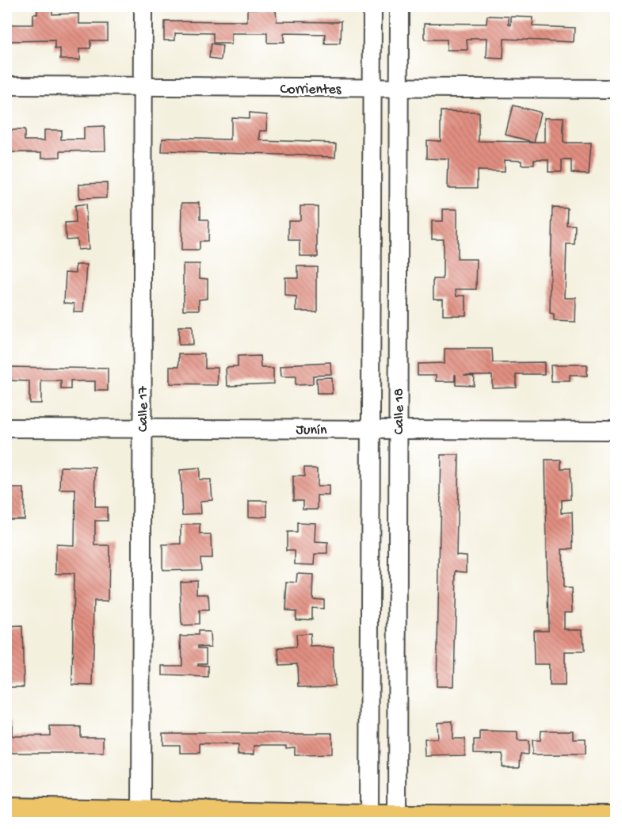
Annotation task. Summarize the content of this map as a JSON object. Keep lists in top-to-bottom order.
{
  "streets": {
    "street": [
      "Corrientes",
      "Calle 17",
      "Calle 18",
      "Junín"
    ]
  },
  "crossings": [
    ["Corrientes", "Calle 17"],
    ["Corrientes", "Calle 18"],
    ["Calle 17", "Junín"],
    ["Calle 18", "Junín"]
  ]
}
